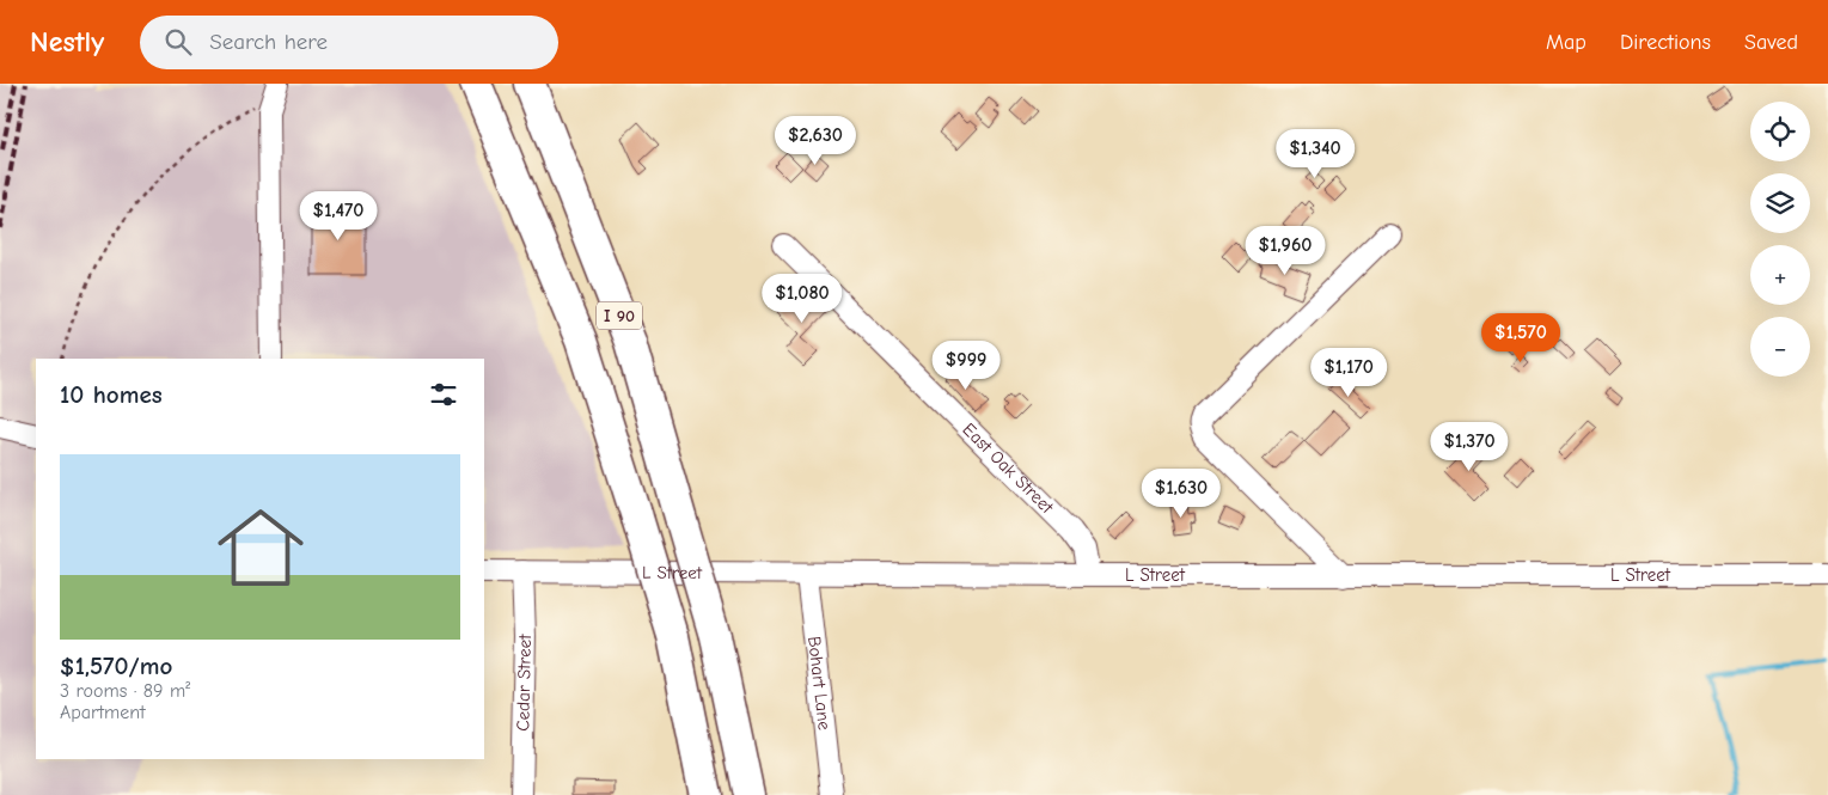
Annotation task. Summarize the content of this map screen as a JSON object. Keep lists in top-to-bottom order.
{
  "streets": {
    "highway": ["I 90"],
    "street": [
      "East Oak Street",
      "L Street",
      "Cedar Street",
      "Bohart Lane"
    ]
  },
  "crossings": [
    ["East Oak Street", "L Street"],
    ["L Street", "Cedar Street"],
    ["L Street", "Bohart Lane"]
  ],
  "page": {
    "header": "Nestly",
    "search": "Search here",
    "nav": ["Map", "Directions", "Saved"],
    "map_buttons": ["+", "−"],
    "price": [
      "$2,630",
      "$1,340",
      "$1,470",
      "$1,960",
      "$1,080",
      "$1,570",
      "$999",
      "$1,170",
      "$1,370",
      "$1,630"
    ],
    "heading": "10 homes",
    "list": [
      {
        "name": "$1,570/mo",
        "note": "3 rooms · 89 m² · Apartment"
      }
    ]
  }
}
